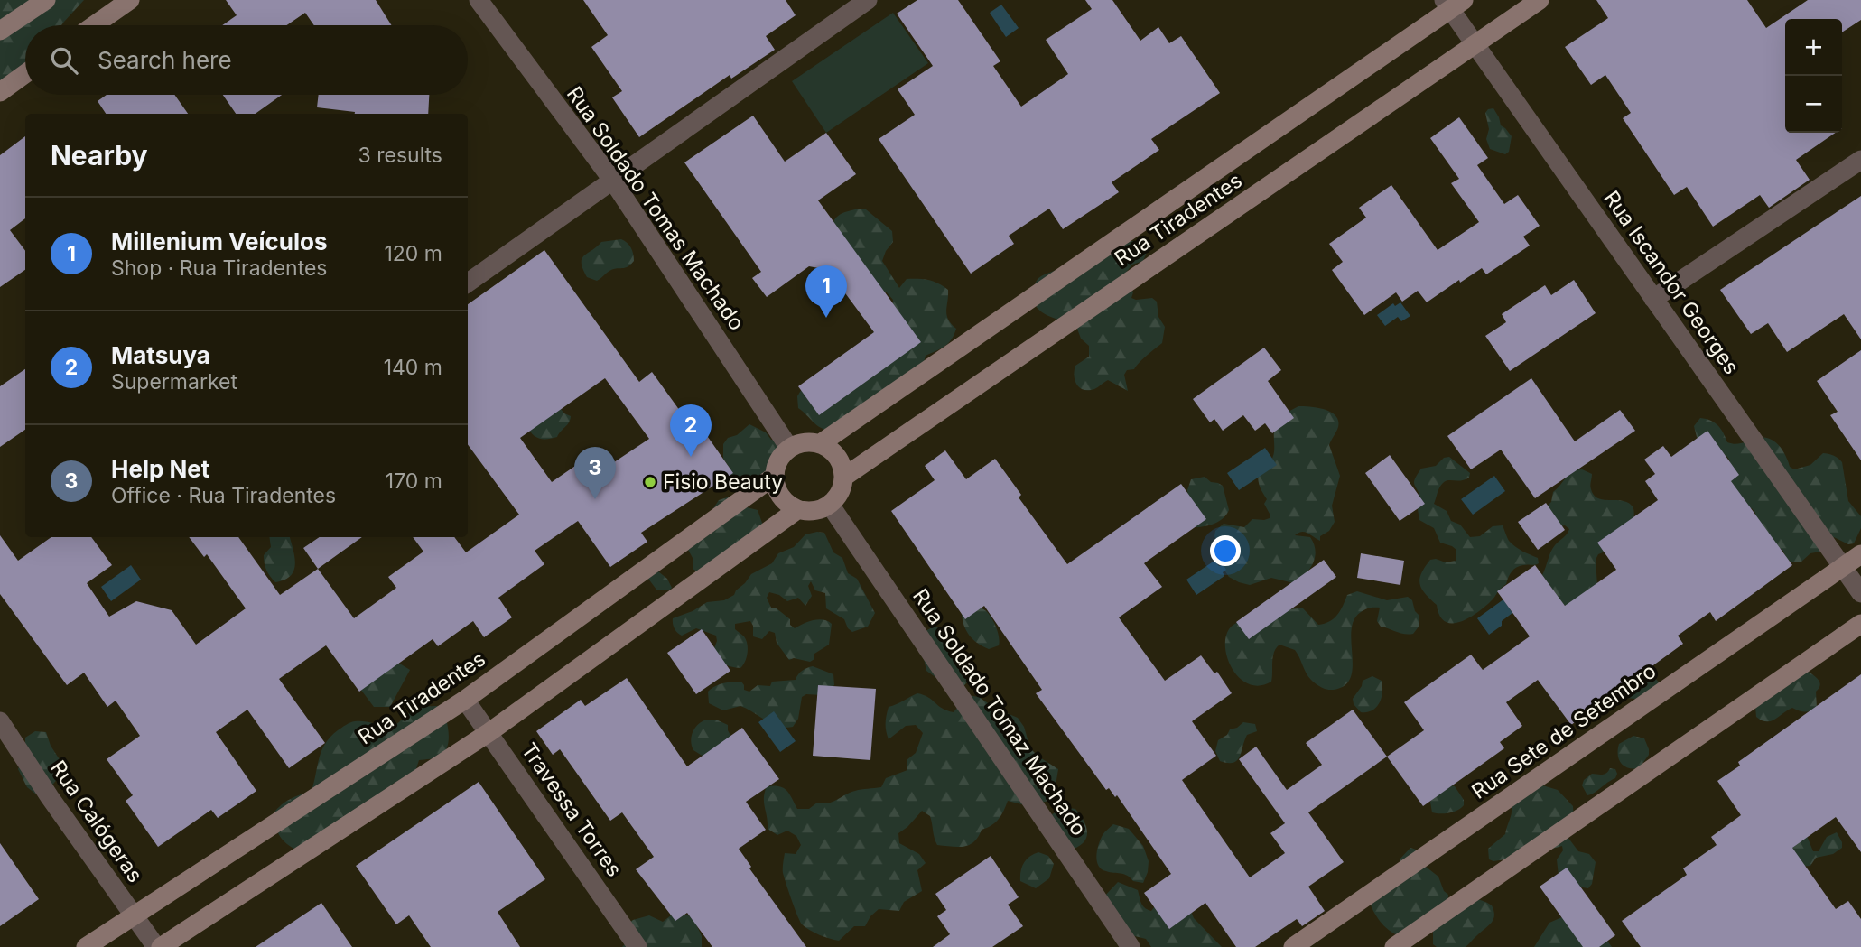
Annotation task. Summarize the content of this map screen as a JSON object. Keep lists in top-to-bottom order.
{
  "streets": {
    "main road": ["Rua Tiradentes", "Rua Sete de Setembro"],
    "street": [
      "Rua Soldado Tomas Machado",
      "Rua Iscandor Georges",
      "Rua Soldado Tomaz Machado",
      "Travessa Torres",
      "Rua Calógeras"
    ]
  },
  "crossings": [
    ["Rua Soldado Tomas Machado", "Rua Tiradentes"],
    ["Rua Soldado Tomas Machado", "Rua Soldado Tomaz Machado"],
    ["Rua Tiradentes", "Rua Iscandor Georges"],
    ["Rua Tiradentes", "Rua Soldado Tomaz Machado"],
    ["Rua Tiradentes", "Travessa Torres"],
    ["Rua Tiradentes", "Rua Calógeras"],
    ["Rua Iscandor Georges", "Rua Sete de Setembro"]
  ],
  "places": ["Fisio Beauty"],
  "page": {
    "map_buttons": ["+", "−"],
    "search": "Search here",
    "heading": ["Nearby", "3 results"],
    "list": [
      {
        "mark": "1",
        "name": "Millenium Veículos",
        "note": "Shop · Rua Tiradentes",
        "value": "120 m"
      },
      {
        "mark": "2",
        "name": "Matsuya",
        "note": "Supermarket",
        "value": "140 m"
      },
      {
        "mark": "3",
        "name": "Help Net",
        "note": "Office · Rua Tiradentes",
        "value": "170 m"
      }
    ],
    "pins": ["1", "2", "3"]
  }
}
